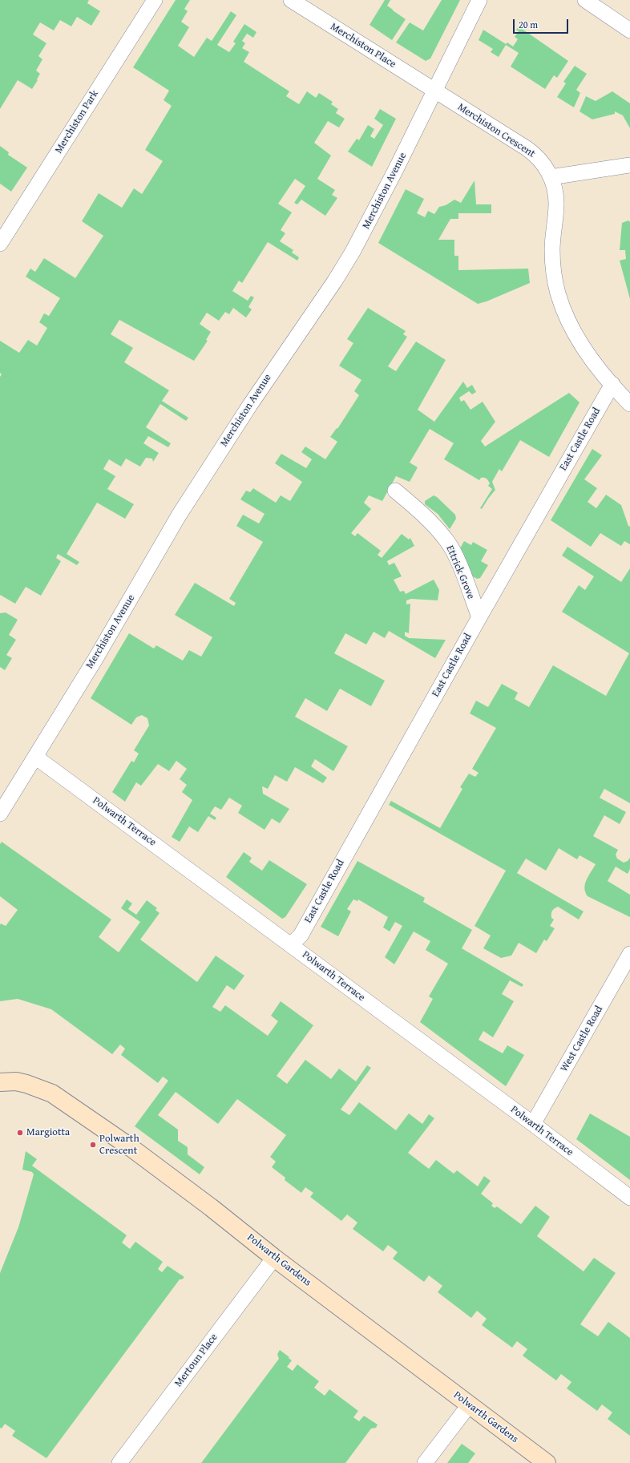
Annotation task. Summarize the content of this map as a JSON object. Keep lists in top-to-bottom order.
{
  "streets": {
    "street": [
      "Merchiston Place",
      "Merchiston Park",
      "Merchiston Crescent",
      "Merchiston Avenue",
      "East Castle Road",
      "Ettrick Grove",
      "Polwarth Terrace",
      "West Castle Road",
      "Polwarth Gardens",
      "Mertoun Place"
    ]
  },
  "crossings": [
    ["Merchiston Place", "Merchiston Crescent"],
    ["Merchiston Place", "Merchiston Avenue"],
    ["Merchiston Crescent", "Merchiston Avenue"],
    ["Merchiston Crescent", "East Castle Road"],
    ["Merchiston Avenue", "Polwarth Terrace"],
    ["East Castle Road", "Ettrick Grove"],
    ["East Castle Road", "Polwarth Terrace"],
    ["Polwarth Terrace", "West Castle Road"],
    ["Polwarth Gardens", "Mertoun Place"]
  ],
  "places": ["Margiotta", "Polwarth Crescent"],
  "scale_bar": "20 m"
}
